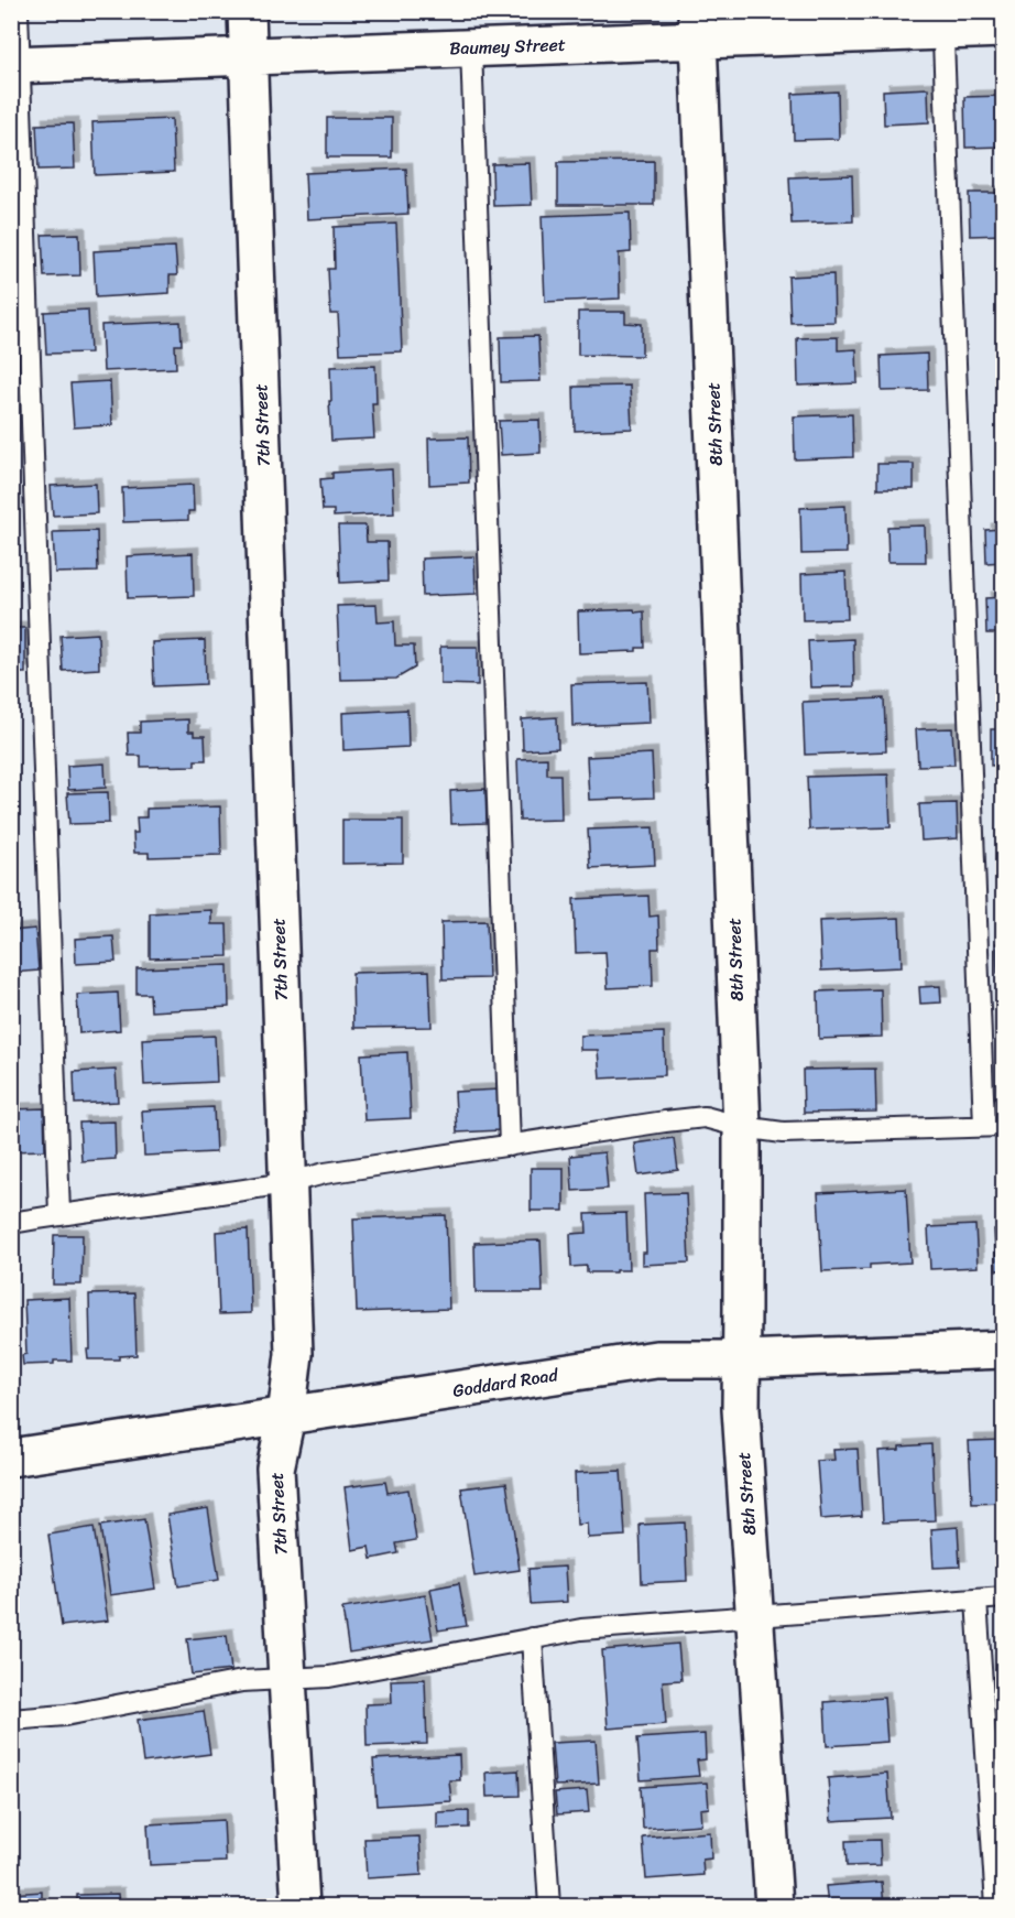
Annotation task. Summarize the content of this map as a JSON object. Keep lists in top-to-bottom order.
{
  "streets": {
    "street": [
      "Baumey Street",
      "8th Street",
      "7th Street",
      "Goddard Road"
    ]
  },
  "crossings": [
    ["Baumey Street", "8th Street"],
    ["Baumey Street", "7th Street"],
    ["8th Street", "Goddard Road"],
    ["7th Street", "Goddard Road"]
  ]
}
